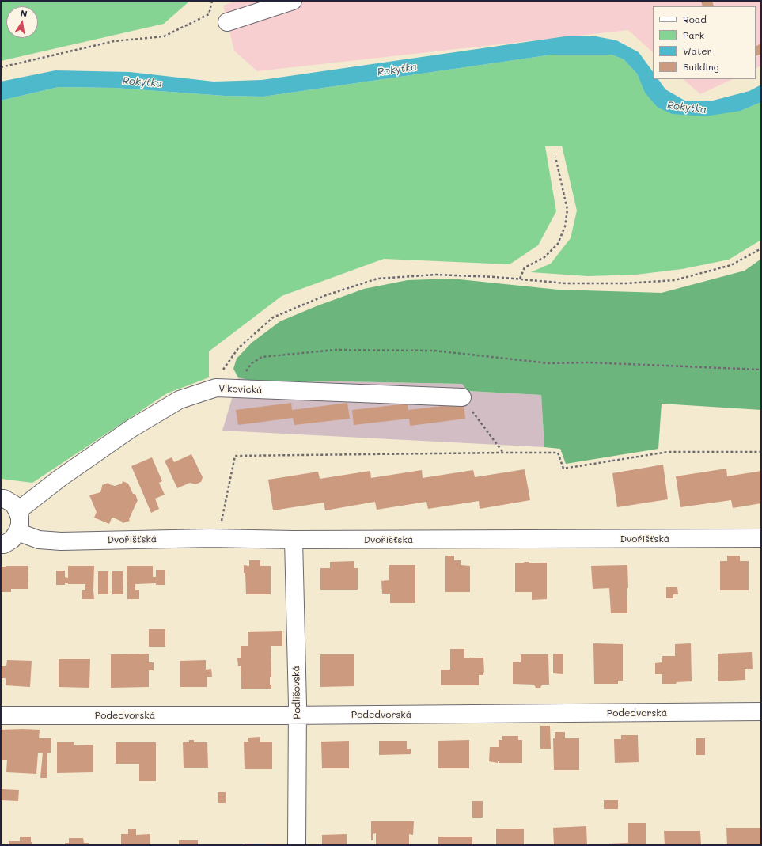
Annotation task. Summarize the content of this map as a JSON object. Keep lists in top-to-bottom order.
{
  "streets": {
    "street": [
      "Vlkovická",
      "Dvořišťská",
      "Podlišovská",
      "Podedvorská"
    ]
  },
  "crossings": [
    ["Dvořišťská", "Podlišovská"],
    ["Podlišovská", "Podedvorská"]
  ],
  "water": ["Rokytka"],
  "legend": [
    "Road",
    "Park",
    "Water",
    "Building"
  ],
  "north": "top"
}
